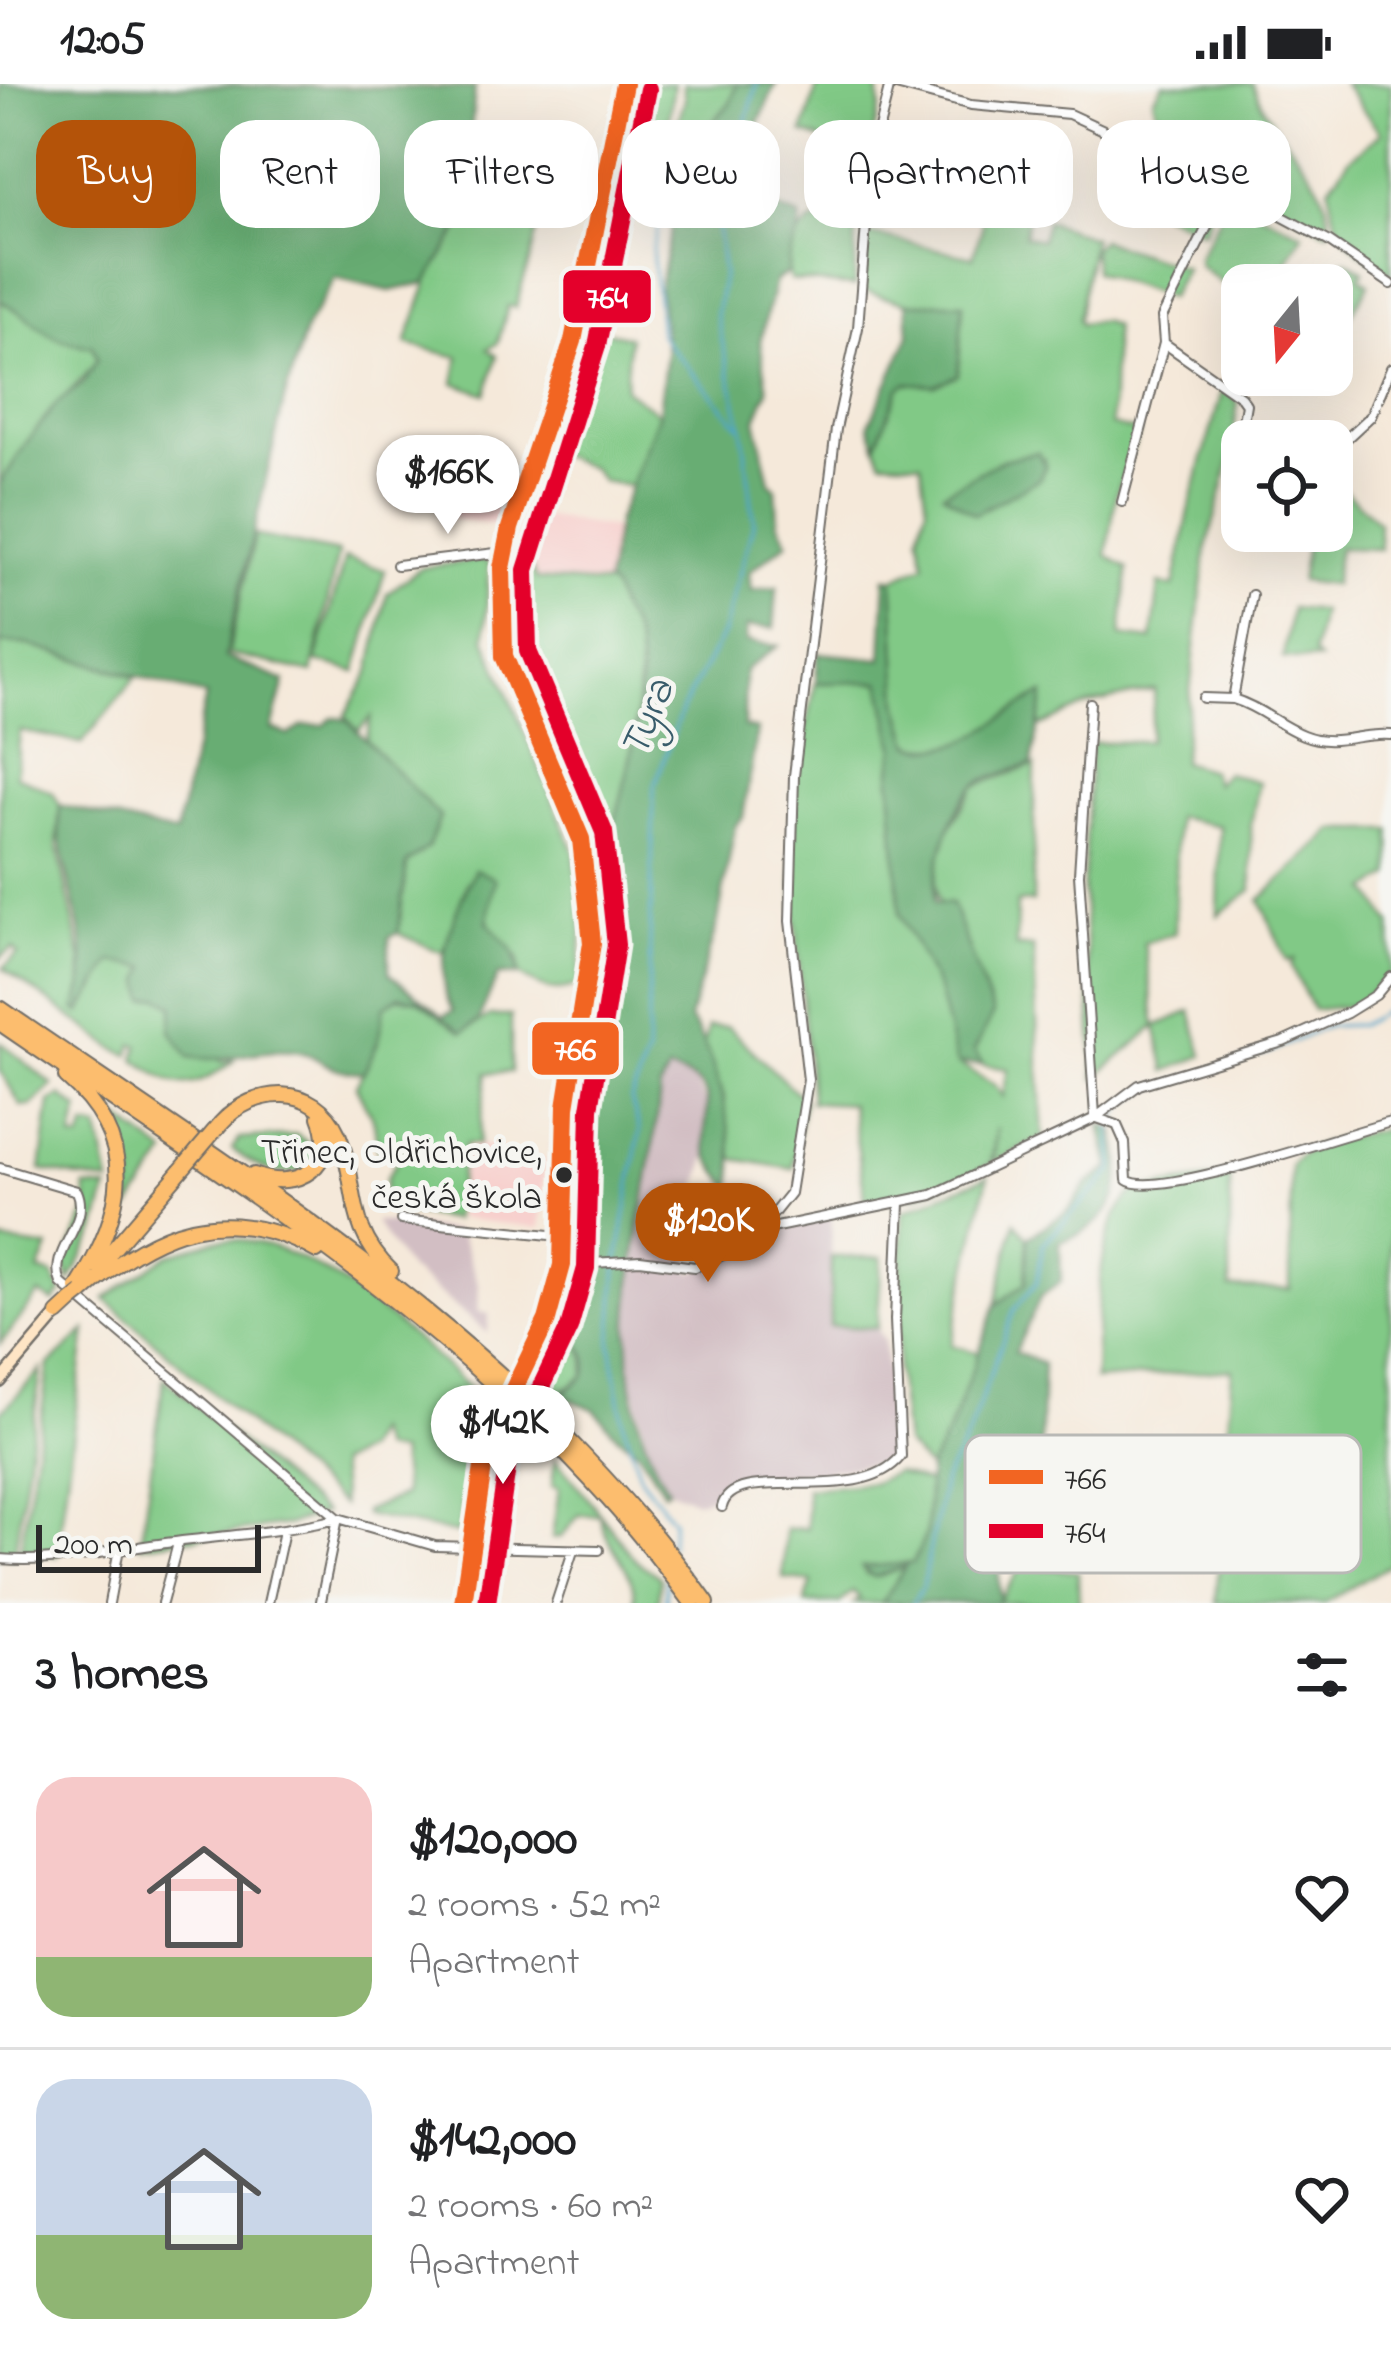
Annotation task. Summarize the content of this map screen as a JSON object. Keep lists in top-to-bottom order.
{
  "water": ["Tyra"],
  "places": ["Třinec, Oldřichovice, česká škola"],
  "lines": ["transit line 766", "transit line 764"],
  "legend": ["766", "764"],
  "scale_bar": "200 m",
  "north": "bottom",
  "page": {
    "status": "12:05",
    "chip": [
      "Buy",
      "Rent",
      "Filters",
      "New",
      "Apartment",
      "House"
    ],
    "price": ["$166K", "$120K", "$142K"],
    "scale": "200 m",
    "heading": "3 homes",
    "list": [
      {
        "name": "$120,000",
        "note": "2 rooms · 52 m² · Apartment"
      },
      {
        "name": "$142,000",
        "note": "2 rooms · 60 m² · Apartment"
      }
    ]
  }
}
